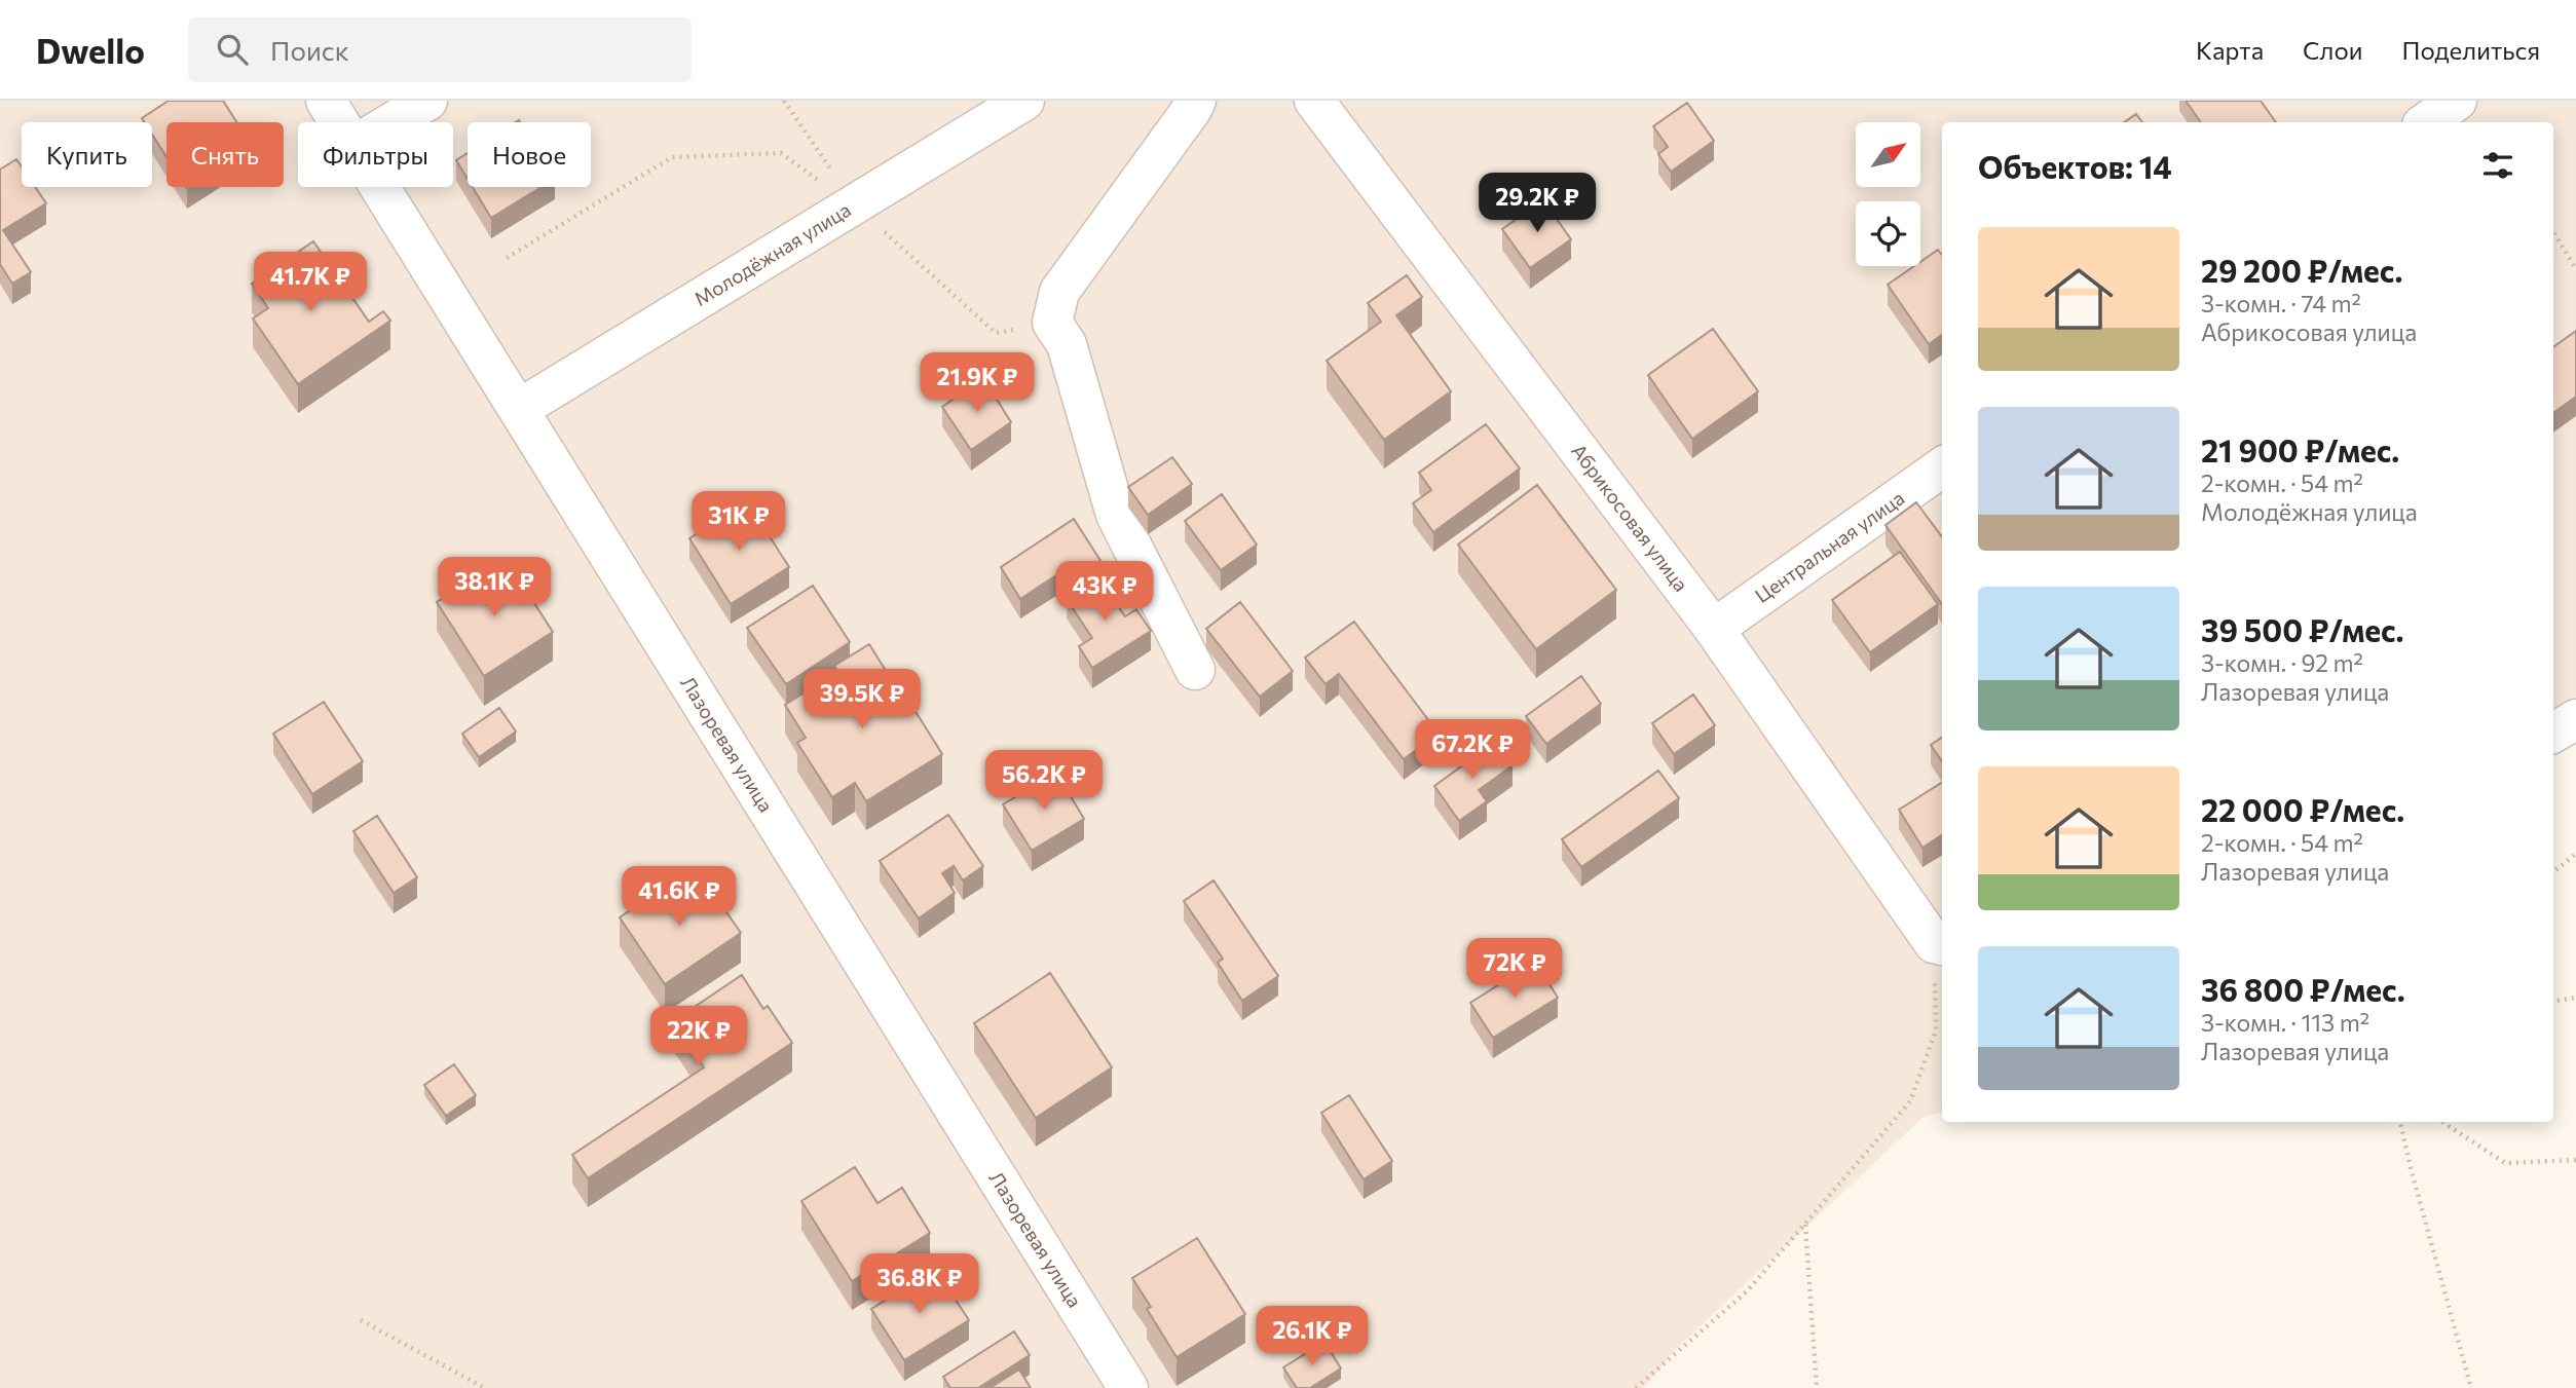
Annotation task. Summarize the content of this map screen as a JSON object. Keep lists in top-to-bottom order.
{
  "streets": {
    "street": [
      "Молодёжная улица",
      "Абрикосовая улица",
      "Центральная улица",
      "Лазоревая улица"
    ]
  },
  "crossings": [
    ["Молодёжная улица", "Лазоревая улица"],
    ["Абрикосовая улица", "Центральная улица"]
  ],
  "north": "top right",
  "page": {
    "header": "Dwello",
    "search": "Поиск",
    "nav": ["Карта", "Слои", "Поделиться"],
    "chip": [
      "Купить",
      "Снять",
      "Фильтры",
      "Новое"
    ],
    "heading": "Объектов: 14",
    "price": [
      "29.2K ₽",
      "41.7K ₽",
      "21.9K ₽",
      "31K ₽",
      "38.1K ₽",
      "43K ₽",
      "39.5K ₽",
      "67.2K ₽",
      "56.2K ₽",
      "41.6K ₽",
      "72K ₽",
      "22K ₽",
      "36.8K ₽",
      "26.1K ₽"
    ],
    "list": [
      {
        "name": "29 200 ₽/мес.",
        "note": "3-комн. · 74 m² · Абрикосовая улица"
      },
      {
        "name": "21 900 ₽/мес.",
        "note": "2-комн. · 54 m² · Молодёжная улица"
      },
      {
        "name": "39 500 ₽/мес.",
        "note": "3-комн. · 92 m² · Лазоревая улица"
      },
      {
        "name": "22 000 ₽/мес.",
        "note": "2-комн. · 54 m² · Лазоревая улица"
      },
      {
        "name": "36 800 ₽/мес.",
        "note": "3-комн. · 113 m² · Лазоревая улица"
      }
    ]
  }
}
